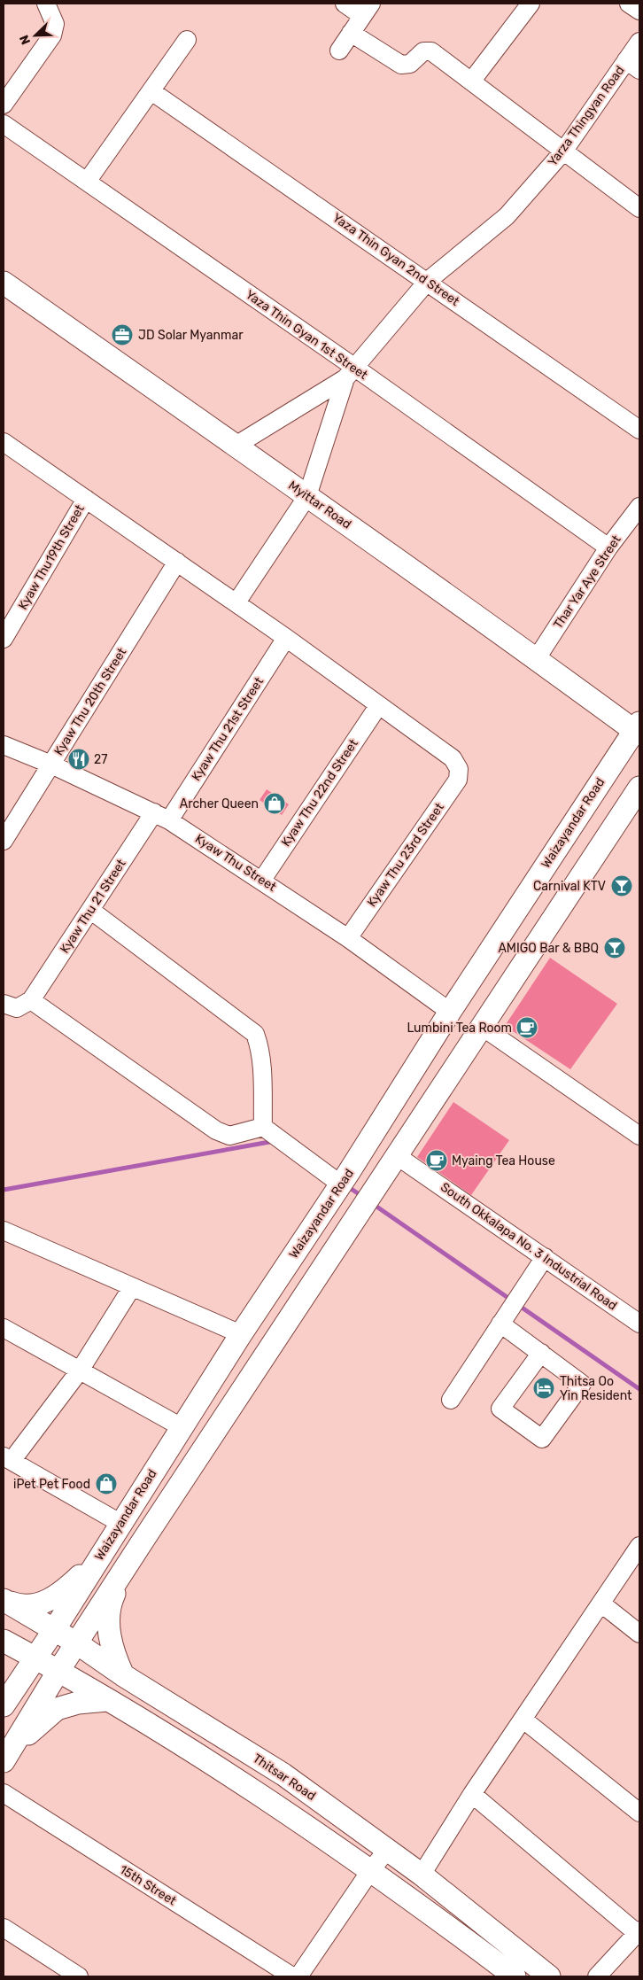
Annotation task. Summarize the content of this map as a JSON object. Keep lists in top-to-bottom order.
{
  "streets": {
    "main road": ["Myittar Road", "Waizayandar Road", "Thitsar Road"],
    "street": [
      "Yarza Thingyan Road",
      "Yaza Thin Gyan 2nd Street",
      "Yaza Thin Gyan 1st Street",
      "Kyaw Thu19th Street",
      "Thar Yar Aye Street",
      "Kyaw Thu 20th Street",
      "Kyaw Thu 21st Street",
      "Kyaw Thu 22nd Street",
      "Kyaw Thu 23rd Street",
      "Kyaw Thu Street",
      "Kyaw Thu 21 Street",
      "South Okkalapa No. 3 Industrial Road",
      "15th Street"
    ]
  },
  "crossings": [
    ["Yarza Thingyan Road", "Yaza Thin Gyan 2nd Street"],
    ["Yarza Thingyan Road", "Yaza Thin Gyan 1st Street"],
    ["Yaza Thin Gyan 1st Street", "Thar Yar Aye Street"],
    ["Myittar Road", "Thar Yar Aye Street"],
    ["Myittar Road", "Waizayandar Road"],
    ["Kyaw Thu 20th Street", "Kyaw Thu Street"],
    ["Kyaw Thu 21st Street", "Kyaw Thu Street"],
    ["Kyaw Thu 21st Street", "Kyaw Thu 21 Street"],
    ["Kyaw Thu 22nd Street", "Kyaw Thu 23rd Street"],
    ["Kyaw Thu 22nd Street", "Kyaw Thu Street"],
    ["Waizayandar Road", "Kyaw Thu Street"],
    ["Waizayandar Road", "Thitsar Road"],
    ["Kyaw Thu 23rd Street", "Kyaw Thu Street"],
    ["Kyaw Thu Street", "Kyaw Thu 21 Street"]
  ],
  "places": {
    "office": ["JD Solar Myanmar"],
    "restaurant": ["27"],
    "shop": ["Archer Queen", "iPet Pet Food"],
    "bar": ["Carnival KTV", "AMIGO Bar & BBQ"],
    "cafe": ["Lumbini Tea Room", "Myaing Tea House"],
    "hotel": ["Thitsa Oo Yin Resident"]
  },
  "north": "bottom left"
}
